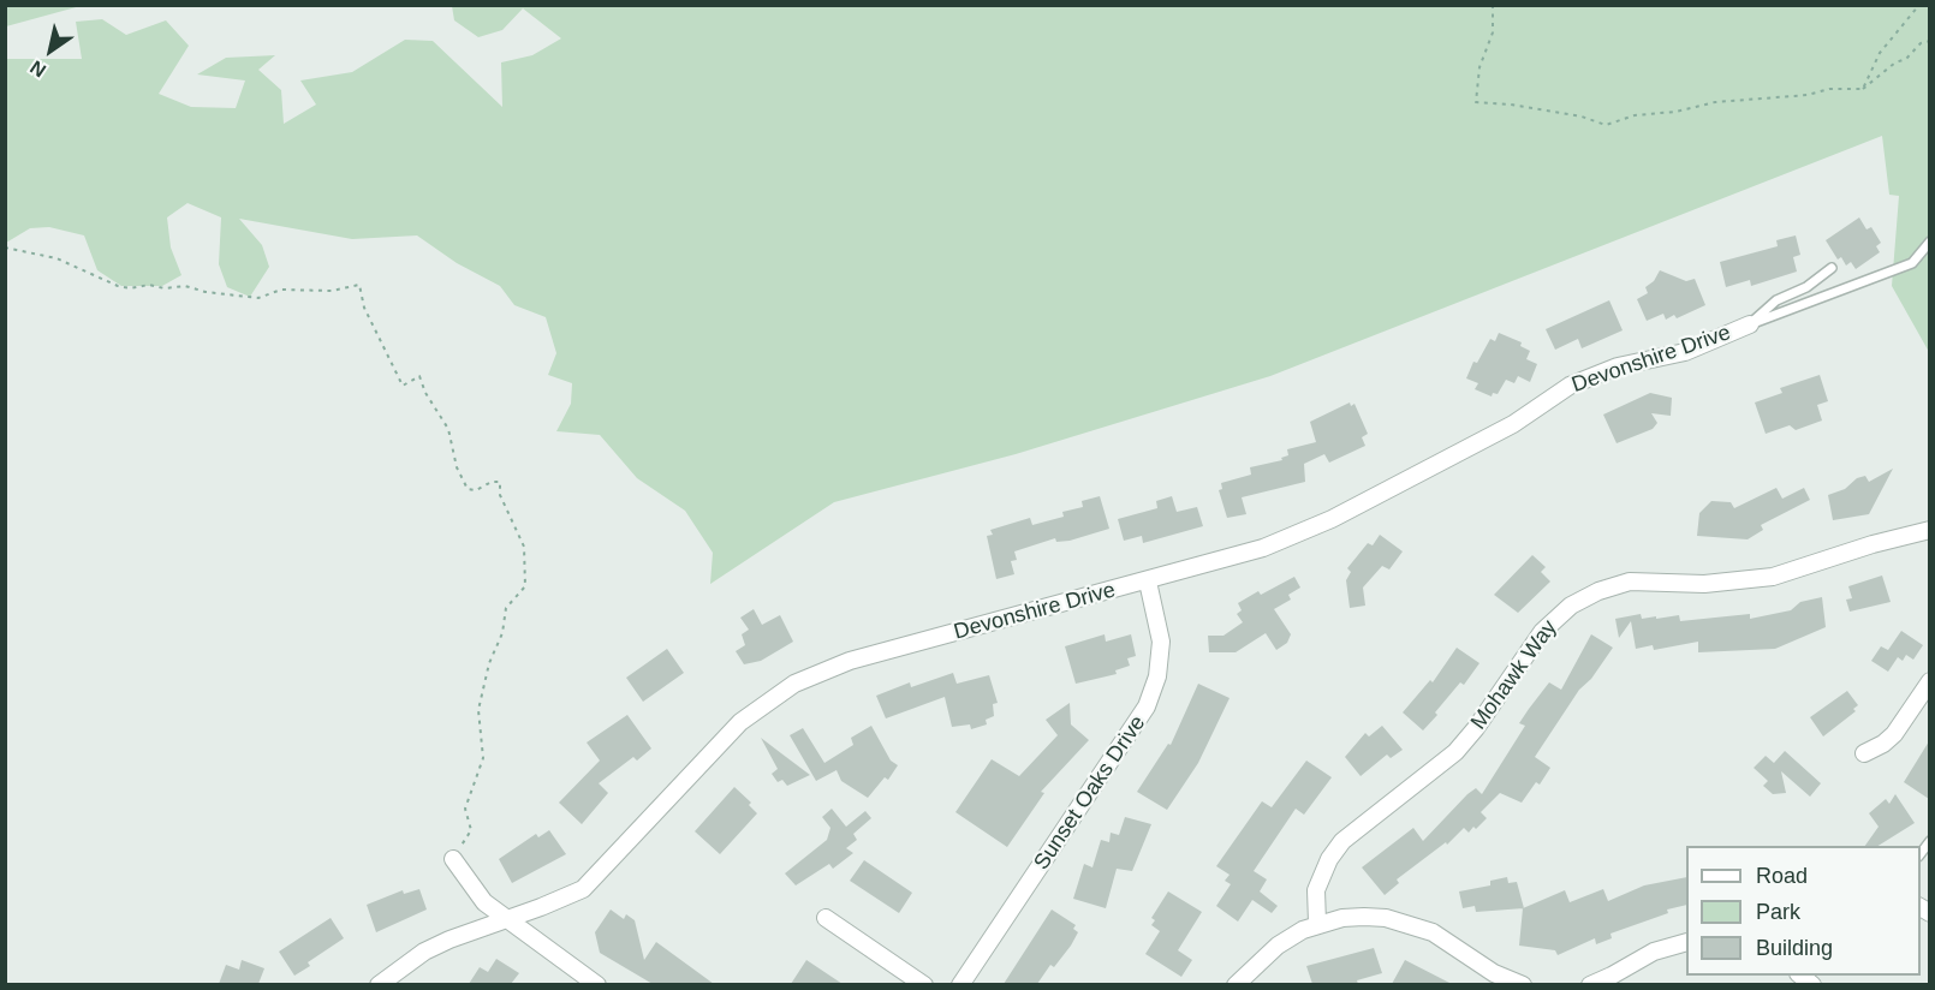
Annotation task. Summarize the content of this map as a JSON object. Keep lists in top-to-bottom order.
{
  "streets": {
    "street": ["Devonshire Drive", "Mohawk Way", "Sunset Oaks Drive"]
  },
  "crossings": [
    ["Devonshire Drive", "Sunset Oaks Drive"]
  ],
  "legend": ["Road", "Park", "Building"],
  "north": "bottom left"
}
